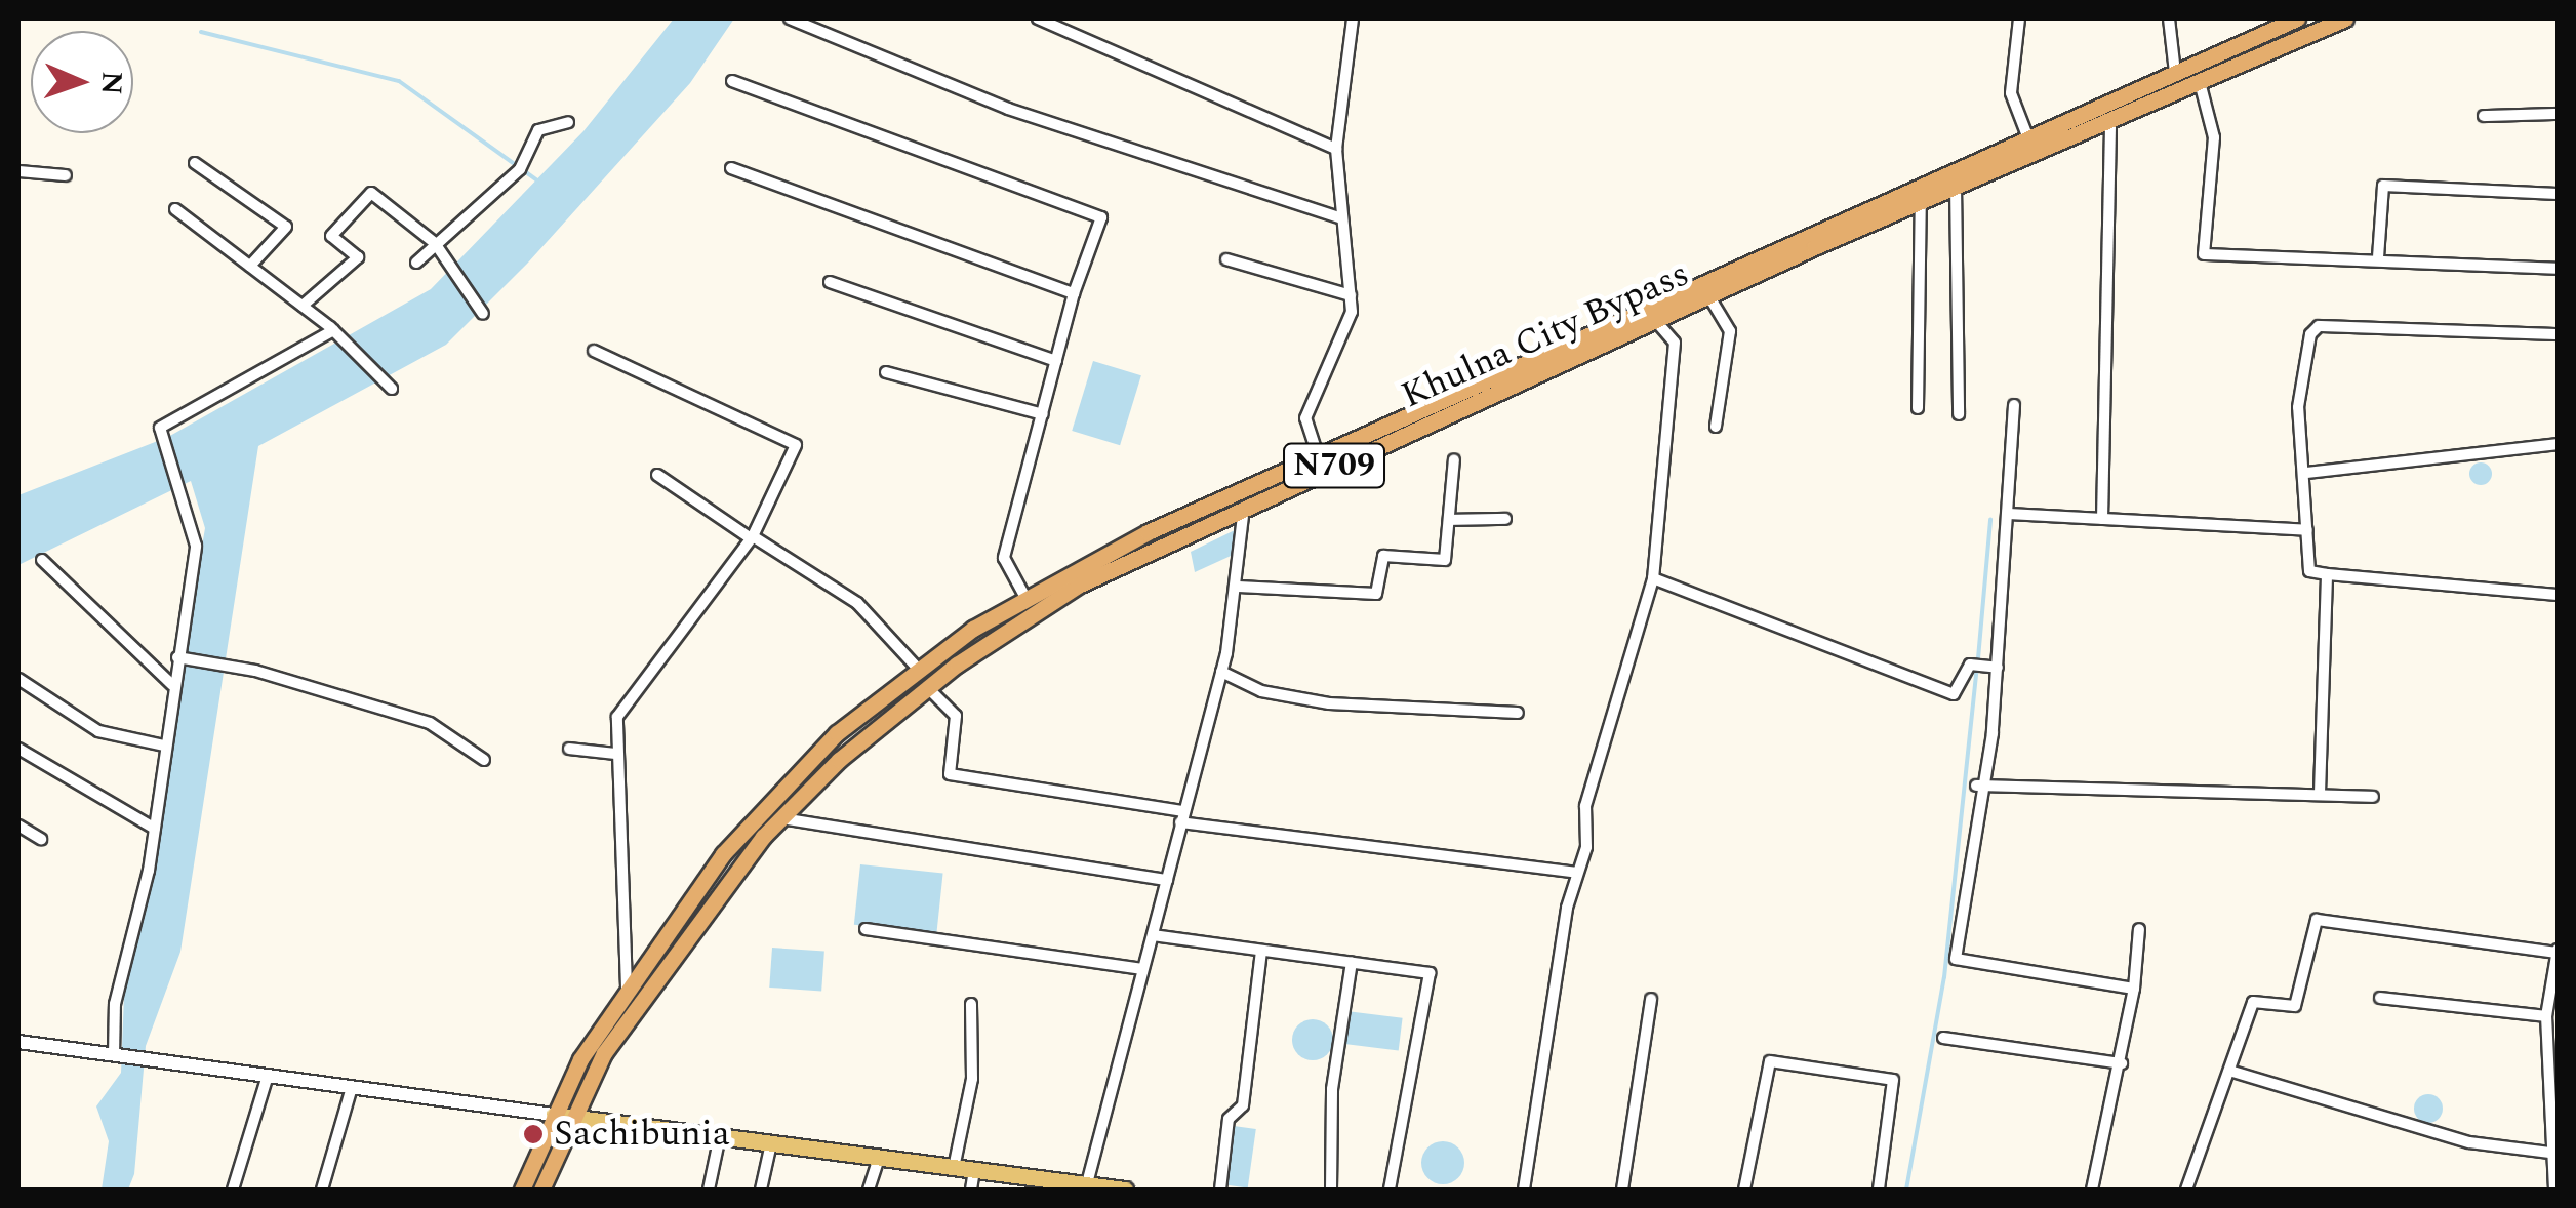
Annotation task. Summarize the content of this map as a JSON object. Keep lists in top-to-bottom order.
{
  "streets": {
    "highway": ["Khulna City Bypass", "N709"]
  },
  "places": ["Sachibunia"],
  "north": "right"
}
